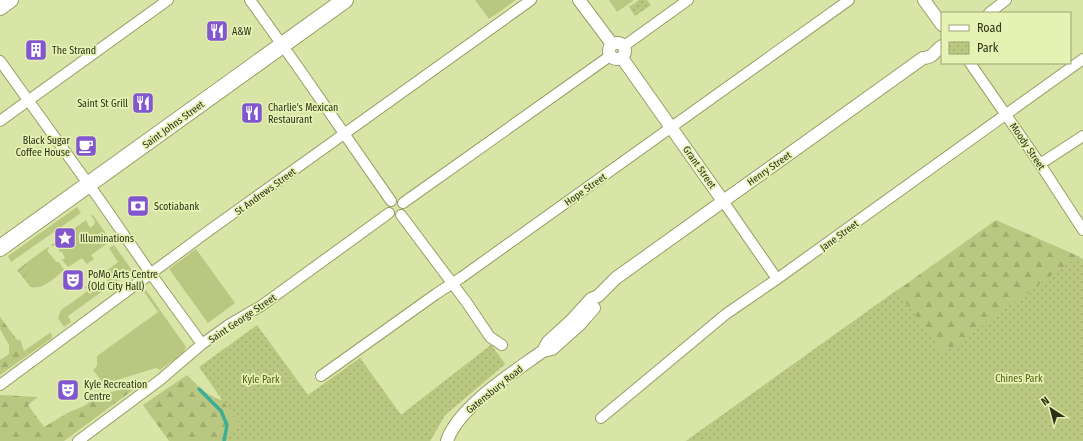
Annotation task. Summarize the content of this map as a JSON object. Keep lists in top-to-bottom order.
{
  "streets": {
    "main road": ["Saint Johns Street"],
    "street": [
      "Moody Street",
      "Grant Street",
      "Henry Street",
      "Hope Street",
      "St Andrews Street",
      "Jane Street",
      "Saint George Street",
      "Gatensbury Road"
    ]
  },
  "crossings": [
    ["Moody Street", "Jane Street"],
    ["Grant Street", "Henry Street"],
    ["Grant Street", "Hope Street"],
    ["Grant Street", "Jane Street"],
    ["Henry Street", "Gatensbury Road"]
  ],
  "parks": ["Chines Park", "Kyle Park"],
  "places": {
    "restaurant": ["A&W", "Saint St Grill", "Charlie's Mexican Restaurant"],
    "building": ["The Strand"],
    "cafe": ["Black Sugar Coffee House"],
    "bank": ["Scotiabank"],
    "place": ["Illuminations"],
    "theatre": ["PoMo Arts Centre (Old City Hall)", "Kyle Recreation Centre"]
  },
  "legend": ["Road", "Park"],
  "north": "top left"
}
